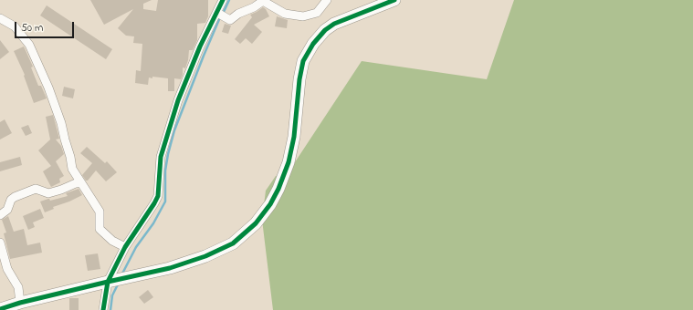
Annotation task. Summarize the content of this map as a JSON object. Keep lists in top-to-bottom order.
{
  "scale_bar": "50 m"
}
